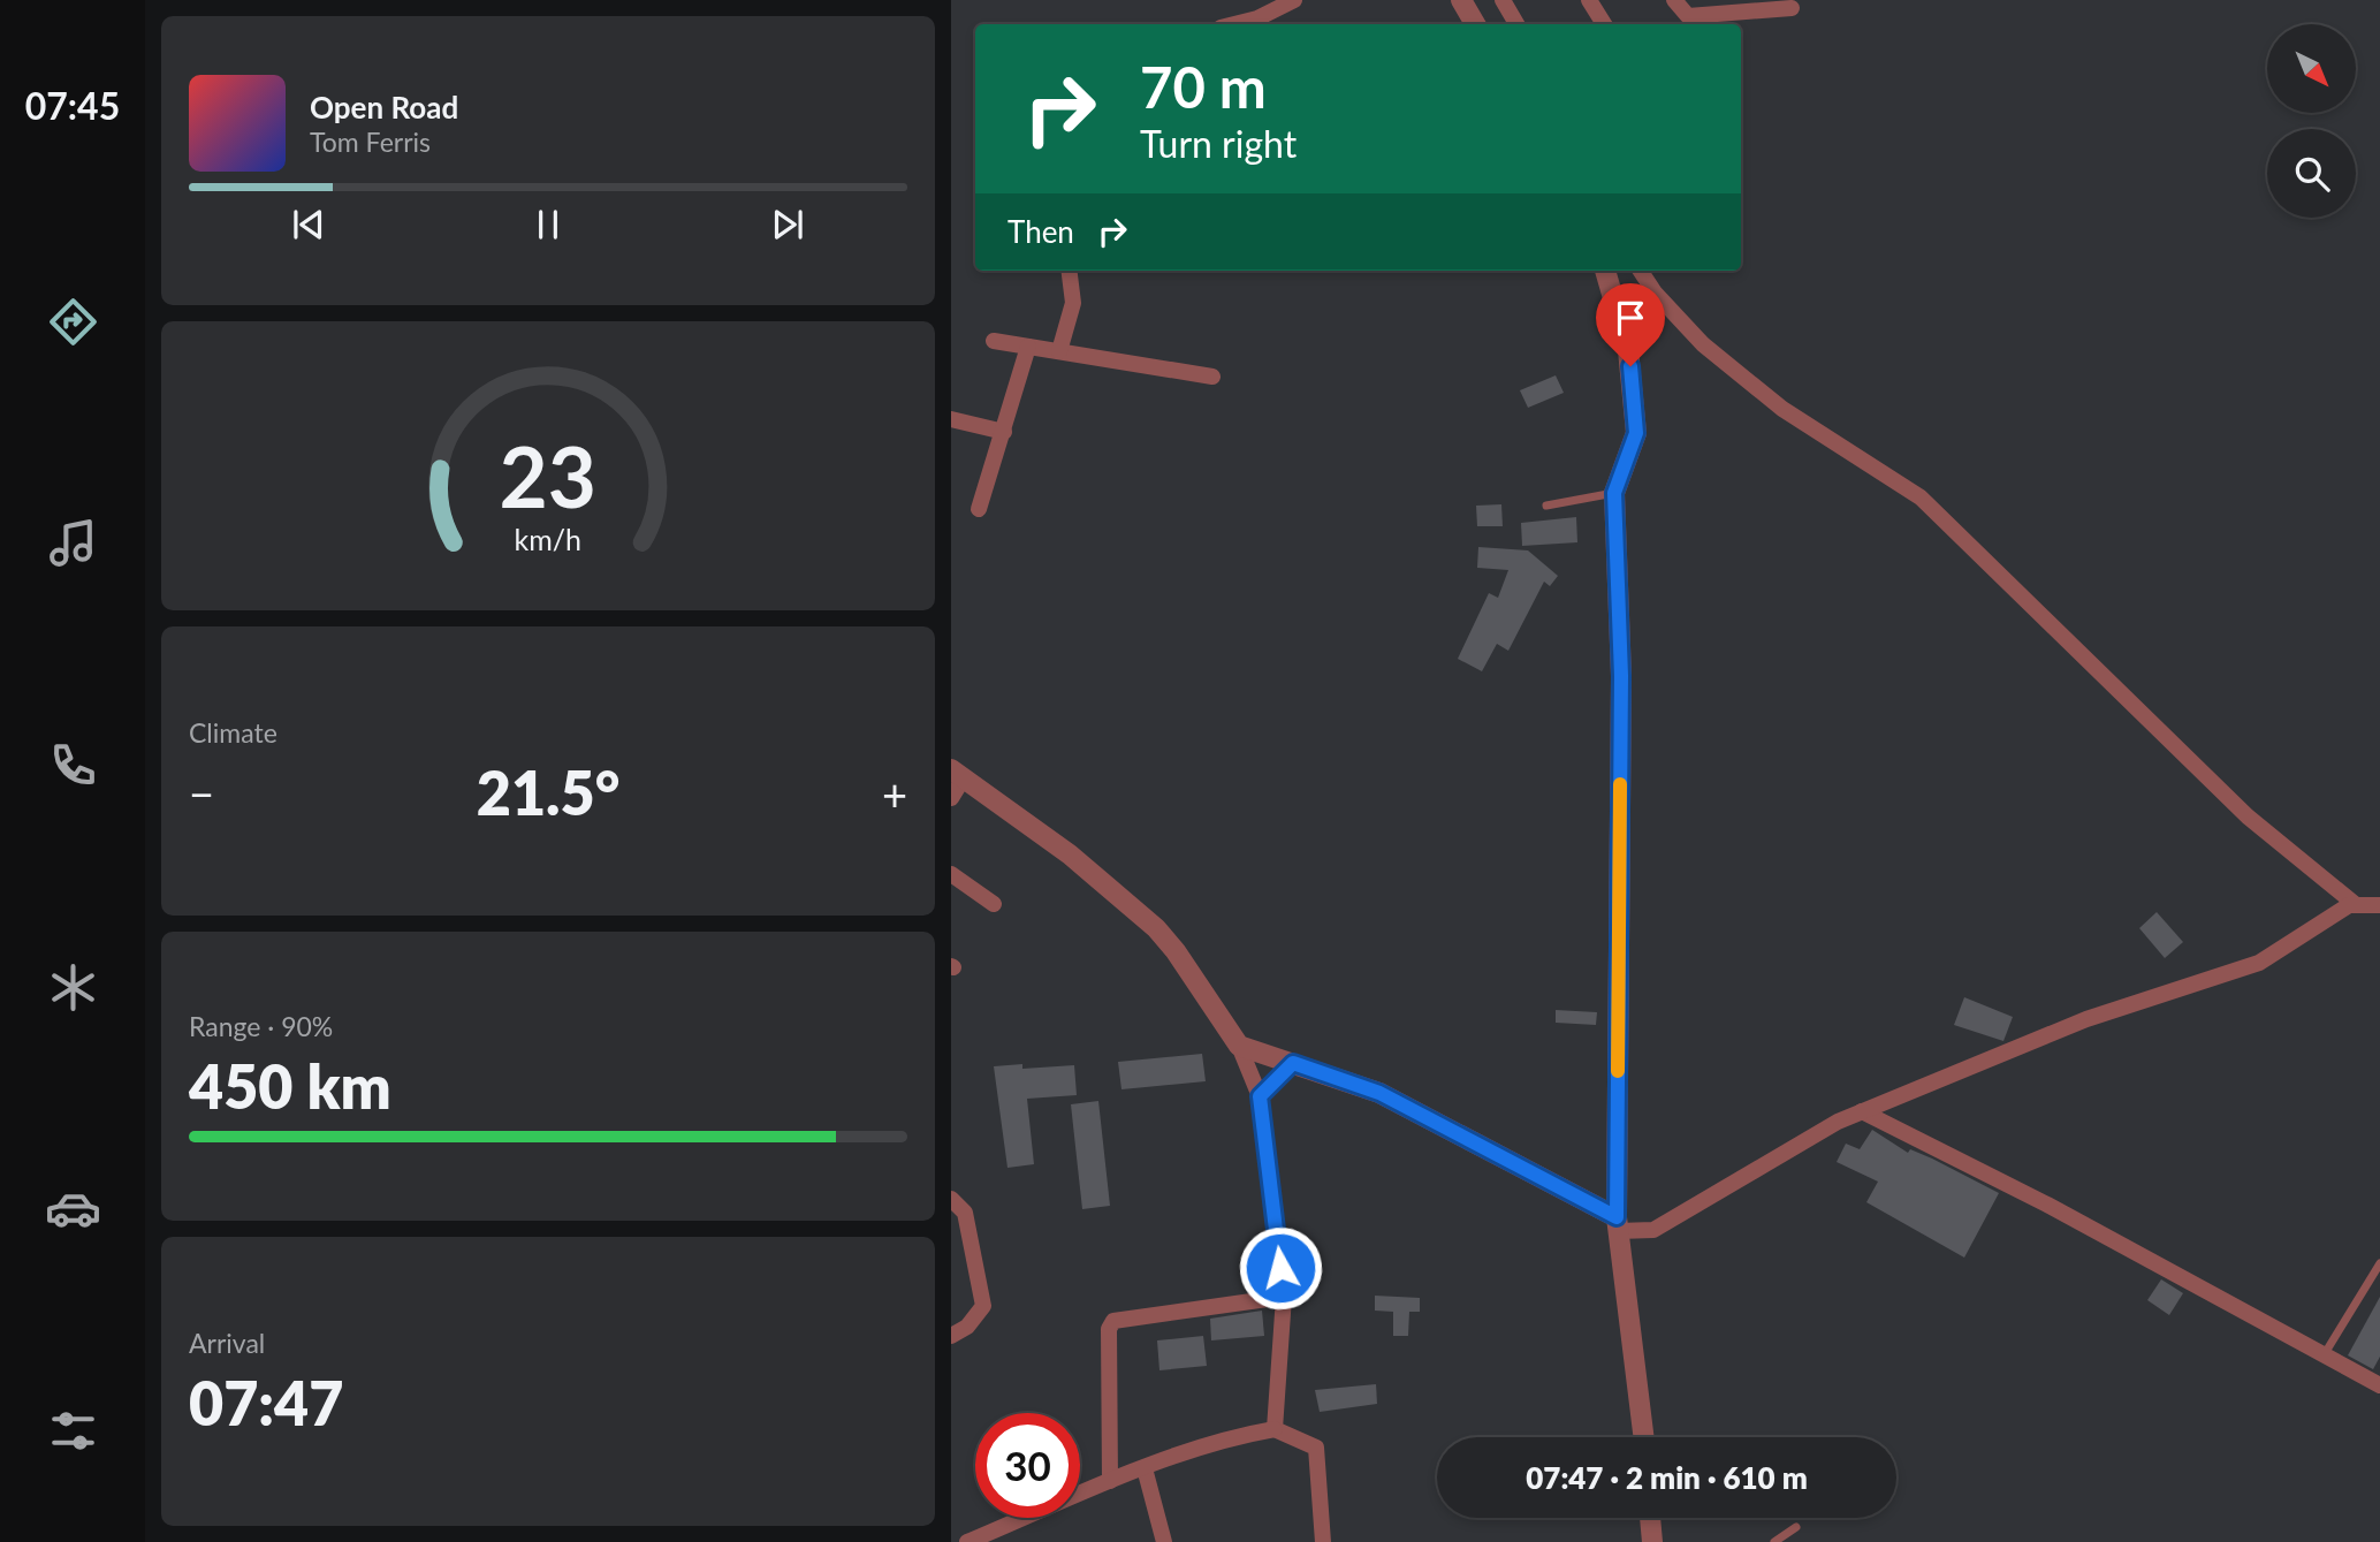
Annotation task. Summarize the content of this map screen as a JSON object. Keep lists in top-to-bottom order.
{
  "north": "bottom right",
  "page": {
    "tabs": "07:45",
    "turn": ["70 m", "Turn right"],
    "song": ["Open Road", "Tom Ferris"],
    "then": "Then",
    "tile": [
      "Climate",
      ["Range · 90%", "450 km"],
      ["Arrival", "07:47"]
    ],
    "heat": ["−", "21.5°", "+"],
    "limit": "30",
    "trip": "07:47 · 2 min · 610 m",
    "gauge": ["23", "km/h"]
  }
}
